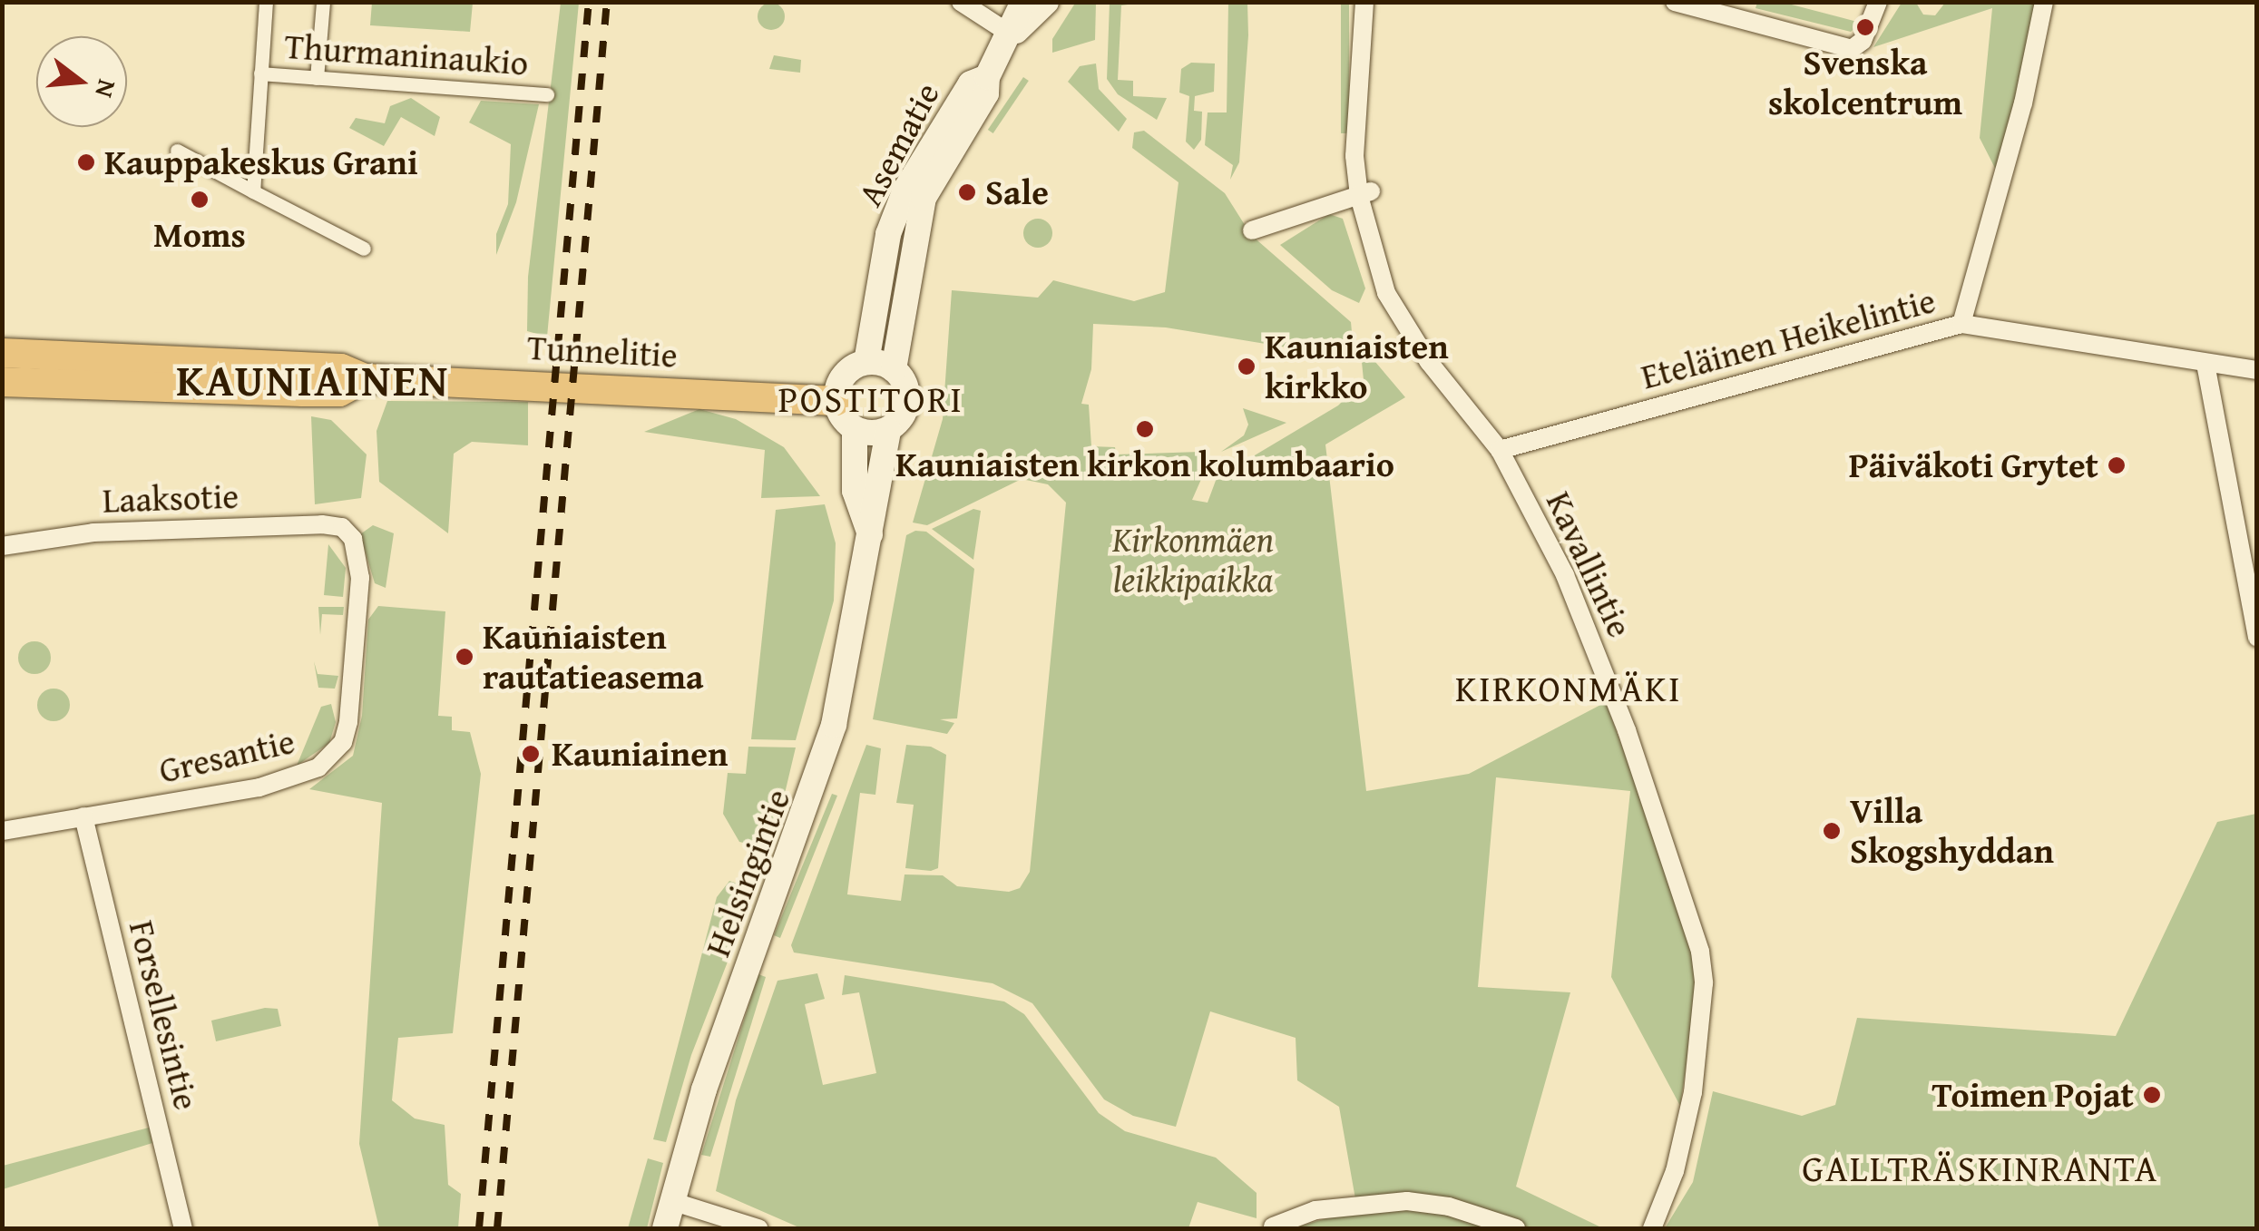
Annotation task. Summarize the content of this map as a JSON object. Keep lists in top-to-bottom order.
{
  "streets": {
    "main road": ["Asematie", "Tunnelitie", "Helsingintie"],
    "street": [
      "Thurmaninaukio",
      "Eteläinen Heikelintie",
      "Laaksotie",
      "Kavallintie",
      "Gresantie",
      "Forsellesintie"
    ]
  },
  "crossings": [
    ["Asematie", "Tunnelitie"],
    ["Asematie", "Helsingintie"],
    ["Eteläinen Heikelintie", "Kavallintie"],
    ["Tunnelitie", "Helsingintie"],
    ["Laaksotie", "Gresantie"],
    ["Gresantie", "Forsellesintie"]
  ],
  "districts": [
    "KAUNIAINEN",
    "POSTITORI",
    "KIRKONMÄKI",
    "GALLTRÄSKINRANTA"
  ],
  "parks": ["Kirkonmäen leikkipaikka"],
  "places": [
    "Svenska skolcentrum",
    "Kauppakeskus Grani",
    "Sale",
    "Moms",
    "Kauniaisten kirkko",
    "Kauniaisten kirkon kolumbaario",
    "Päiväkoti Grytet",
    "Kauniaisten rautatieasema",
    "Kauniainen",
    "Villa Skogshyddan",
    "Toimen Pojat"
  ],
  "north": "right"
}
